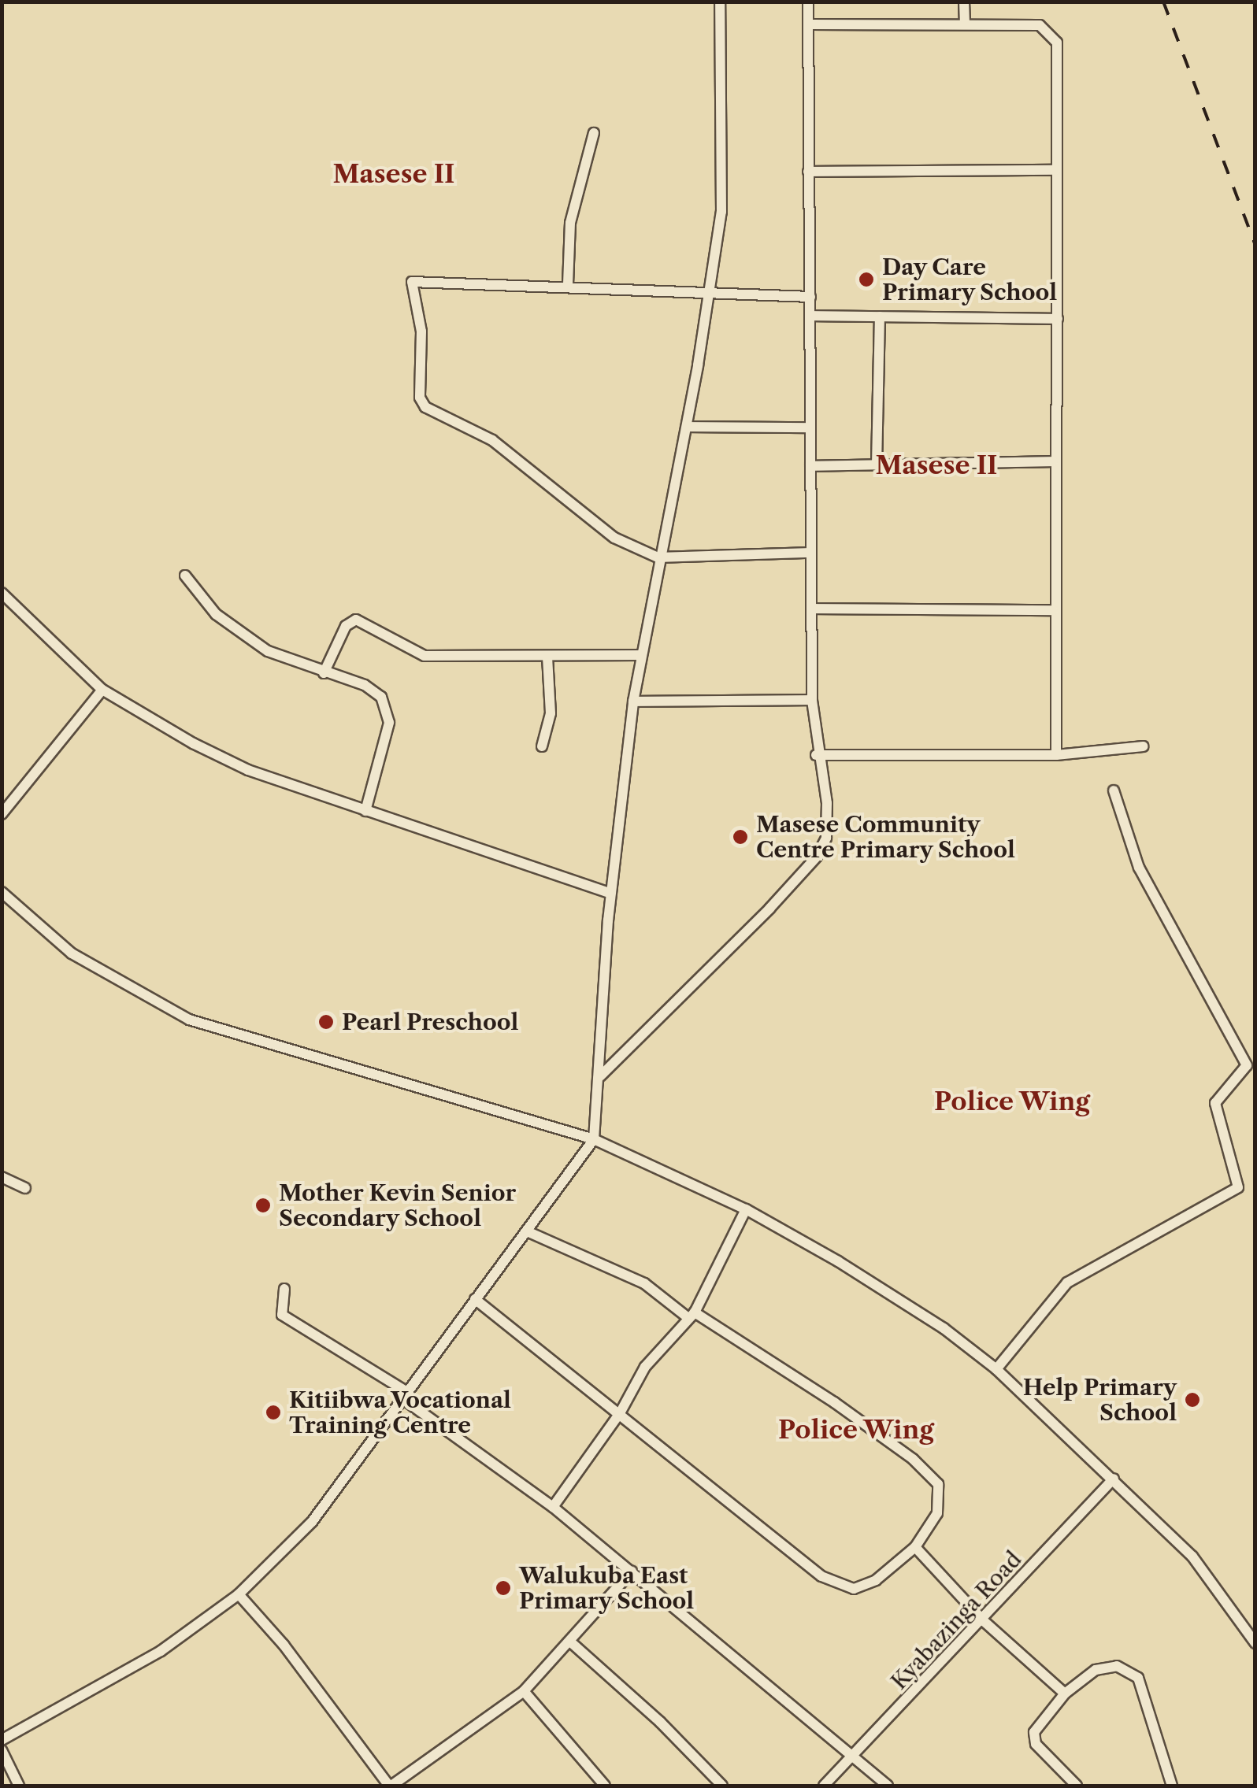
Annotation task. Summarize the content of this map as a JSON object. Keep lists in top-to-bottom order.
{
  "streets": {
    "street": ["Kyabazinga Road"]
  },
  "districts": [
    "Masese II",
    "Masese II",
    "Police Wing",
    "Police Wing"
  ],
  "places": [
    "Day Care Primary School",
    "Masese Community Centre Primary School",
    "Pearl Preschool",
    "Mother Kevin Senior Secondary School",
    "Help Primary School",
    "Kitiibwa Vocational Training Centre",
    "Walukuba East Primary School"
  ]
}
